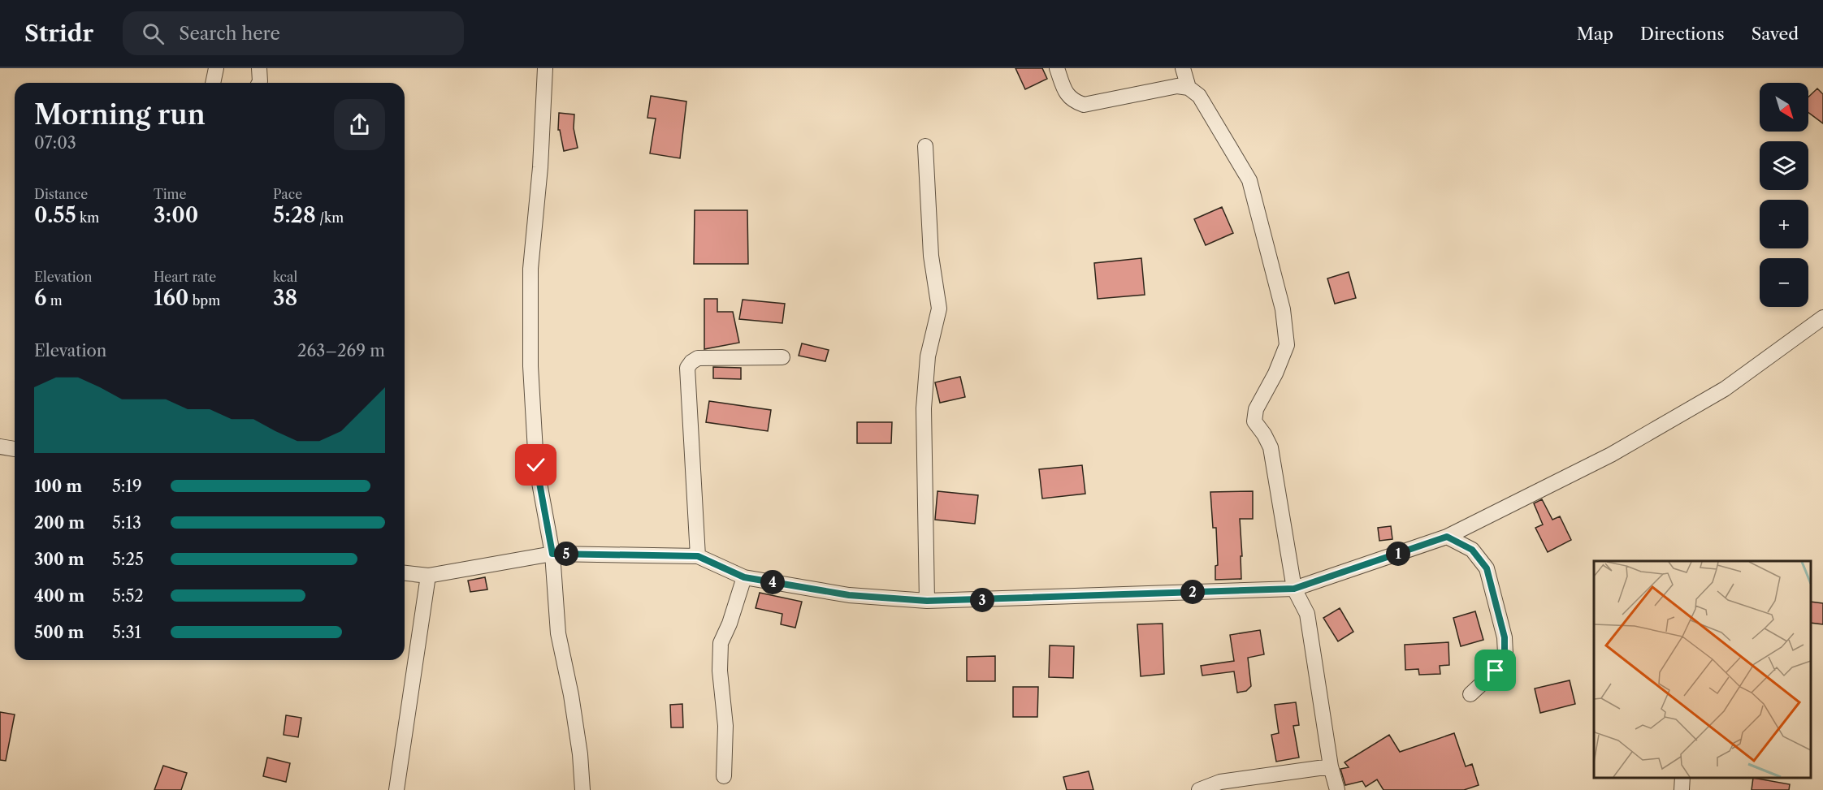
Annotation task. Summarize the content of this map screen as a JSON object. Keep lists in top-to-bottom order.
{
  "north": "bottom right",
  "page": {
    "header": "Stridr",
    "search": "Search here",
    "nav": ["Map", "Directions", "Saved"],
    "map_buttons": ["+", "−"],
    "heading": ["Morning run", "07:03"],
    "stats": [
      ["Distance", "0.55 km"],
      ["Time", "3:00"],
      ["Pace", "5:28 /km"],
      ["Elevation", "6 m"],
      ["Heart rate", "160 bpm"],
      ["kcal", "38"]
    ],
    "chart": ["Elevation", "263–269 m"],
    "list": [
      {
        "name": "100 m",
        "note": "5:19"
      },
      {
        "name": "200 m",
        "note": "5:13"
      },
      {
        "name": "300 m",
        "note": "5:25"
      },
      {
        "name": "400 m",
        "note": "5:52"
      },
      {
        "name": "500 m",
        "note": "5:31"
      }
    ],
    "pins": [
      "1",
      "5",
      "4",
      "2",
      "3"
    ]
  }
}
